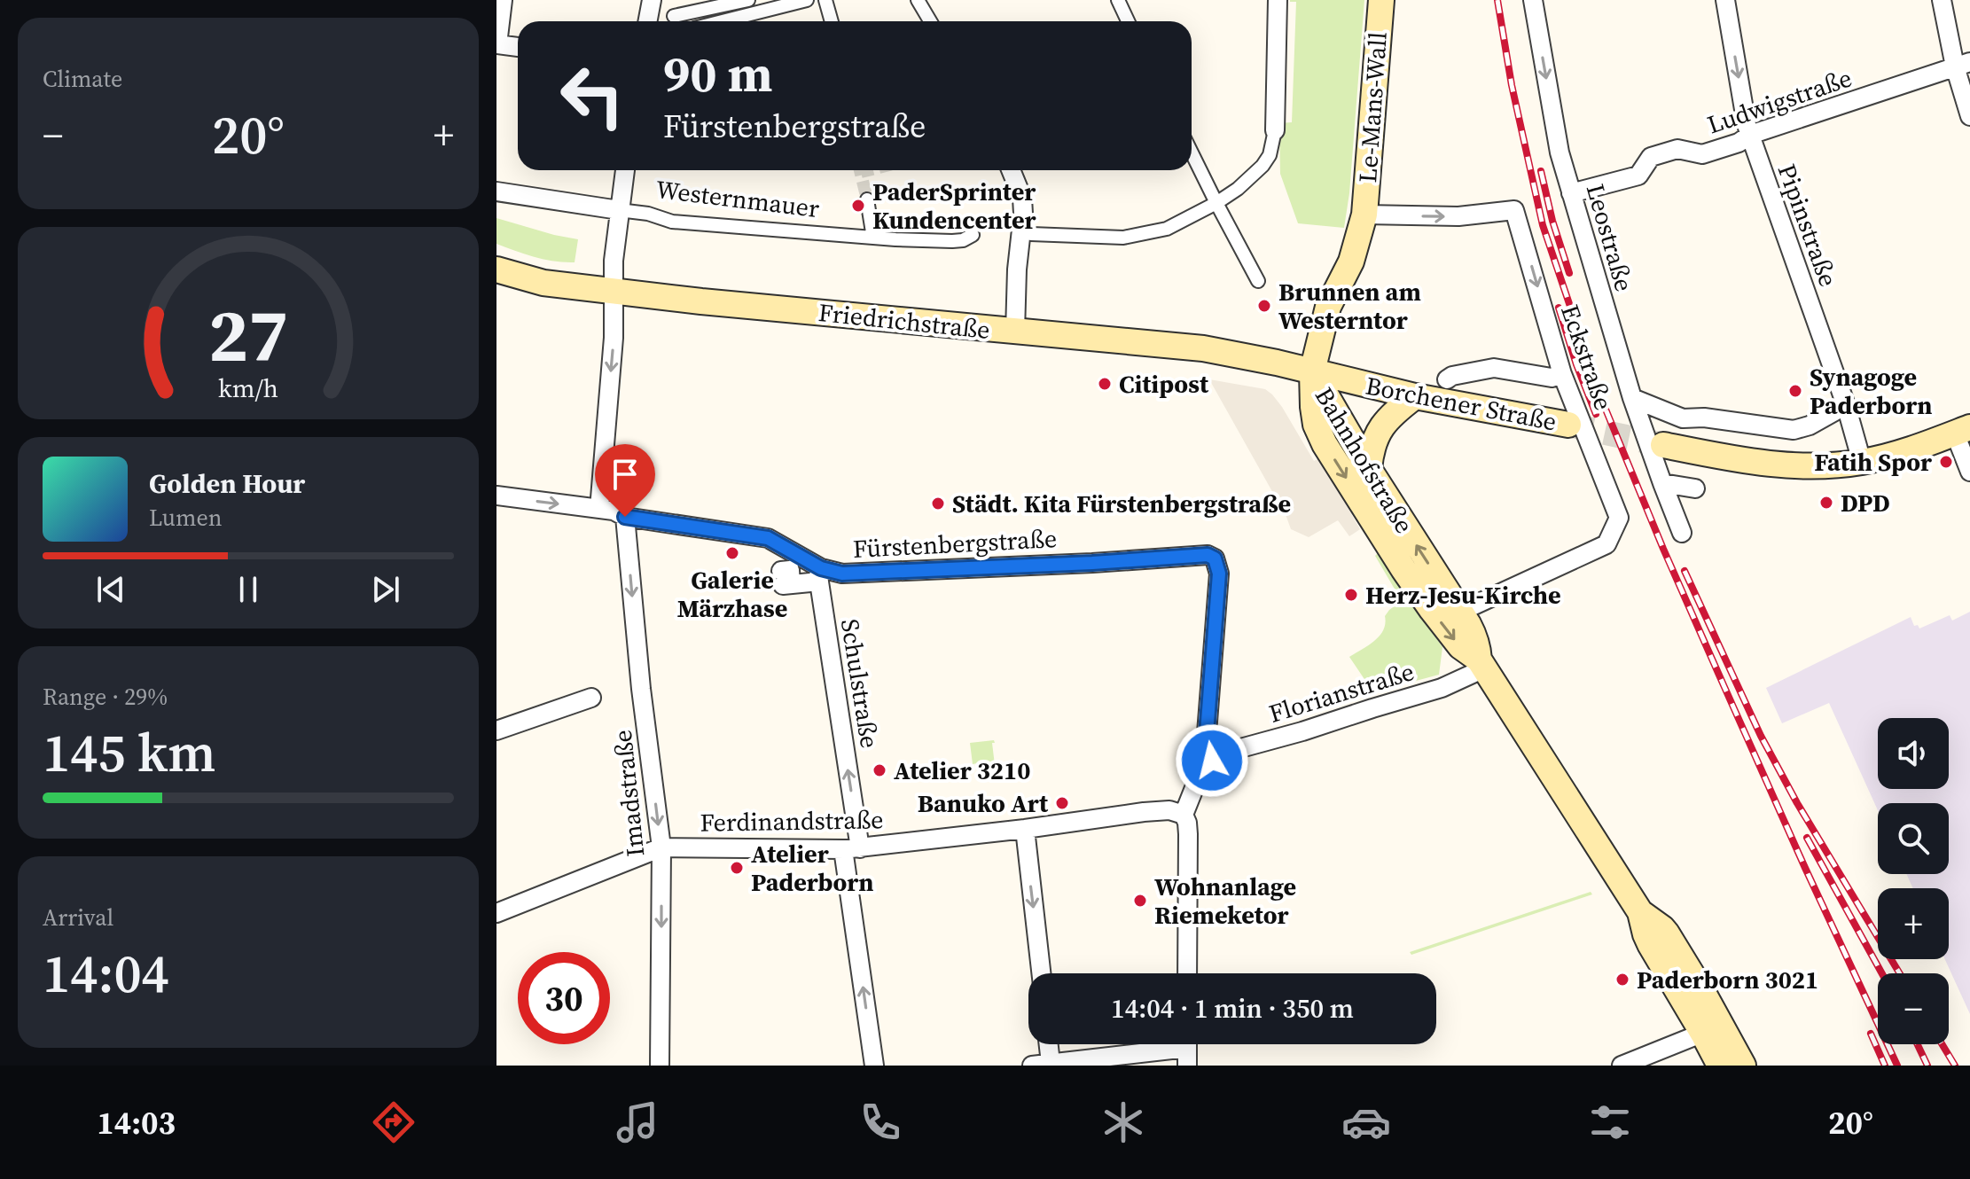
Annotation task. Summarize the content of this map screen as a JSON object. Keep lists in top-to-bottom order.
{
  "streets": {
    "main road": [
      "Le-Mans-Wall",
      "Friedrichstraße",
      "Borchener Straße",
      "Bahnhofstraße"
    ],
    "street": [
      "Ludwigstraße",
      "Westernmauer",
      "Pipinstraße",
      "Leostraße",
      "Eckstraße",
      "Fürstenbergstraße",
      "Schulstraße",
      "Florianstraße",
      "Imadstraße",
      "Ferdinandstraße"
    ]
  },
  "crossings": [
    ["Ludwigstraße", "Pipinstraße"],
    ["Ludwigstraße", "Leostraße"],
    ["Le-Mans-Wall", "Friedrichstraße"],
    ["Le-Mans-Wall", "Eckstraße"],
    ["Le-Mans-Wall", "Borchener Straße"],
    ["Le-Mans-Wall", "Bahnhofstraße"],
    ["Friedrichstraße", "Borchener Straße"],
    ["Friedrichstraße", "Bahnhofstraße"],
    ["Eckstraße", "Bahnhofstraße"],
    ["Borchener Straße", "Bahnhofstraße"],
    ["Bahnhofstraße", "Florianstraße"],
    ["Fürstenbergstraße", "Schulstraße"],
    ["Fürstenbergstraße", "Florianstraße"],
    ["Fürstenbergstraße", "Imadstraße"],
    ["Schulstraße", "Ferdinandstraße"],
    ["Imadstraße", "Ferdinandstraße"]
  ],
  "one_way": ["Leostraße", "Schulstraße", "Imadstraße"],
  "places": [
    "PaderSprinter Kundencenter",
    "Brunnen am Westerntor",
    "Citipost",
    "Synagoge Paderborn",
    "Fatih Spor",
    "DPD",
    "Städt. Kita Fürstenbergstraße",
    "Galerie Märzhase",
    "Herz-Jesu-Kirche",
    "Atelier 3210",
    "Banuko Art",
    "Atelier Paderborn",
    "Wohnanlage Riemeketor",
    "Paderborn 3021"
  ],
  "page": {
    "tile": [
      "Climate",
      ["Range · 29%", "145 km"],
      ["Arrival", "14:04"]
    ],
    "turn": ["90 m", "Fürstenbergstraße"],
    "heat": ["−", "20°", "+"],
    "song": ["Golden Hour", "Lumen"],
    "map_buttons": ["+", "−"],
    "limit": "30",
    "trip": "14:04 · 1 min · 350 m",
    "tabs": ["14:03", "20°"],
    "gauge": ["27", "km/h"]
  }
}
